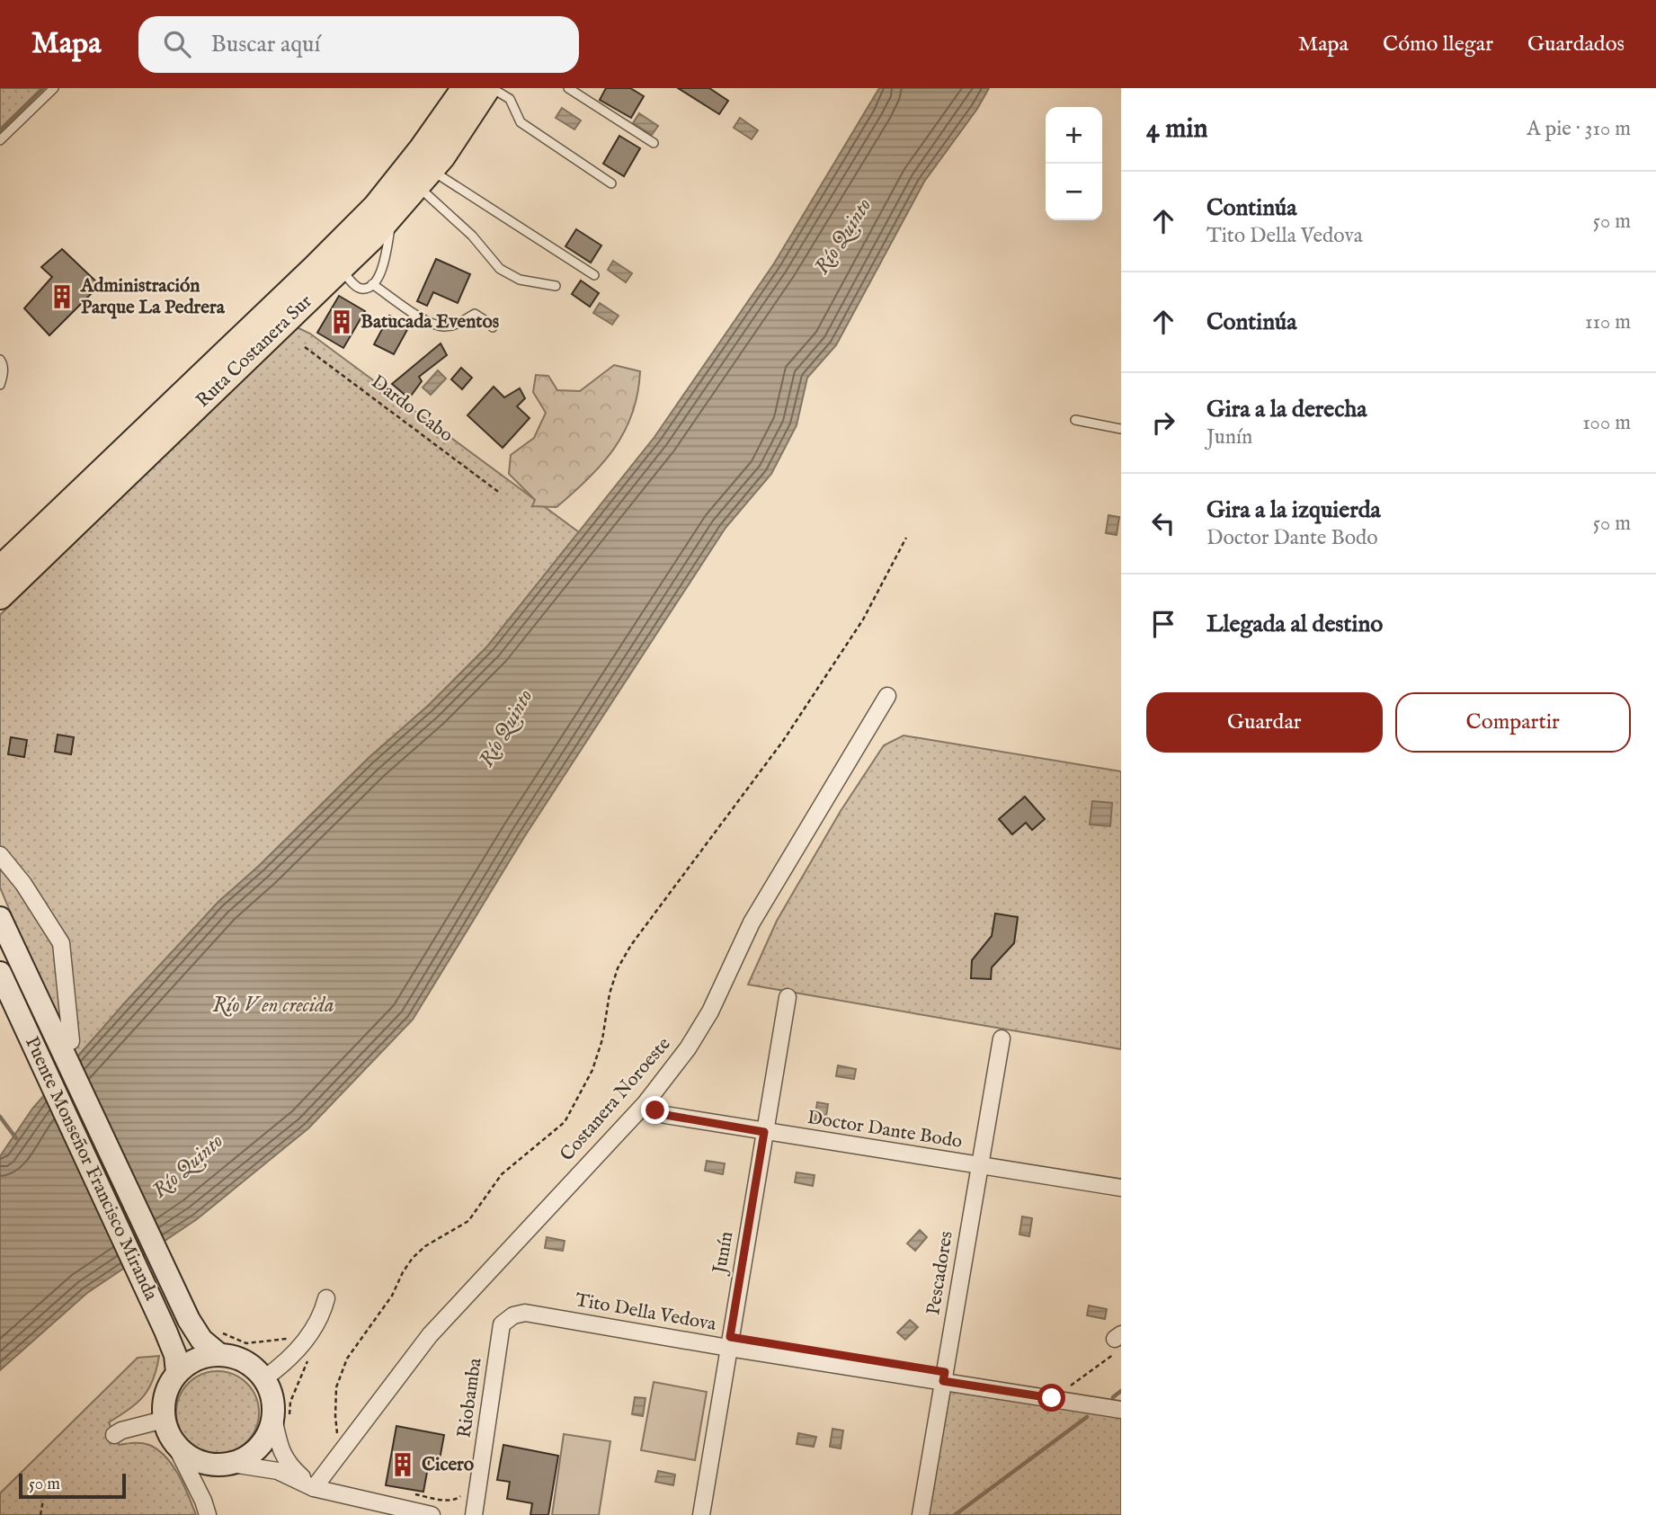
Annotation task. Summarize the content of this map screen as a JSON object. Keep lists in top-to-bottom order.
{
  "streets": {
    "main road": ["Ruta Costanera Sur"],
    "street": [
      "Costanera Noroeste",
      "Doctor Dante Bodo",
      "Puente Monseñor Francisco Miranda",
      "Junín",
      "Pescadores",
      "Tito Della Vedova",
      "Riobamba"
    ],
    "path": ["Dardo Cabo"]
  },
  "crossings": [
    ["Costanera Noroeste", "Doctor Dante Bodo"],
    ["Doctor Dante Bodo", "Junín"],
    ["Doctor Dante Bodo", "Pescadores"],
    ["Junín", "Tito Della Vedova"],
    ["Pescadores", "Tito Della Vedova"],
    ["Tito Della Vedova", "Riobamba"]
  ],
  "water": ["Río Quinto", "Río V en crecida"],
  "places": {
    "building": ["Administración Parque La Pedrera", "Batucada Eventos", "Cicero"]
  },
  "scale_bar": "50 m",
  "page": {
    "header": "Mapa",
    "search": "Buscar aquí",
    "nav": ["Mapa", "Cómo llegar", "Guardados"],
    "heading": ["4 min", "A pie · 310 m"],
    "map_buttons": ["+", "−"],
    "list": [
      ["Continúa", "Tito Della Vedova", "50 m"],
      ["Continúa", "110 m"],
      ["Gira a la derecha", "Junín", "100 m"],
      ["Gira a la izquierda", "Doctor Dante Bodo", "50 m"],
      "Llegada al destino"
    ],
    "buttons": ["Guardar", "Compartir"],
    "scale": "50 m"
  }
}
